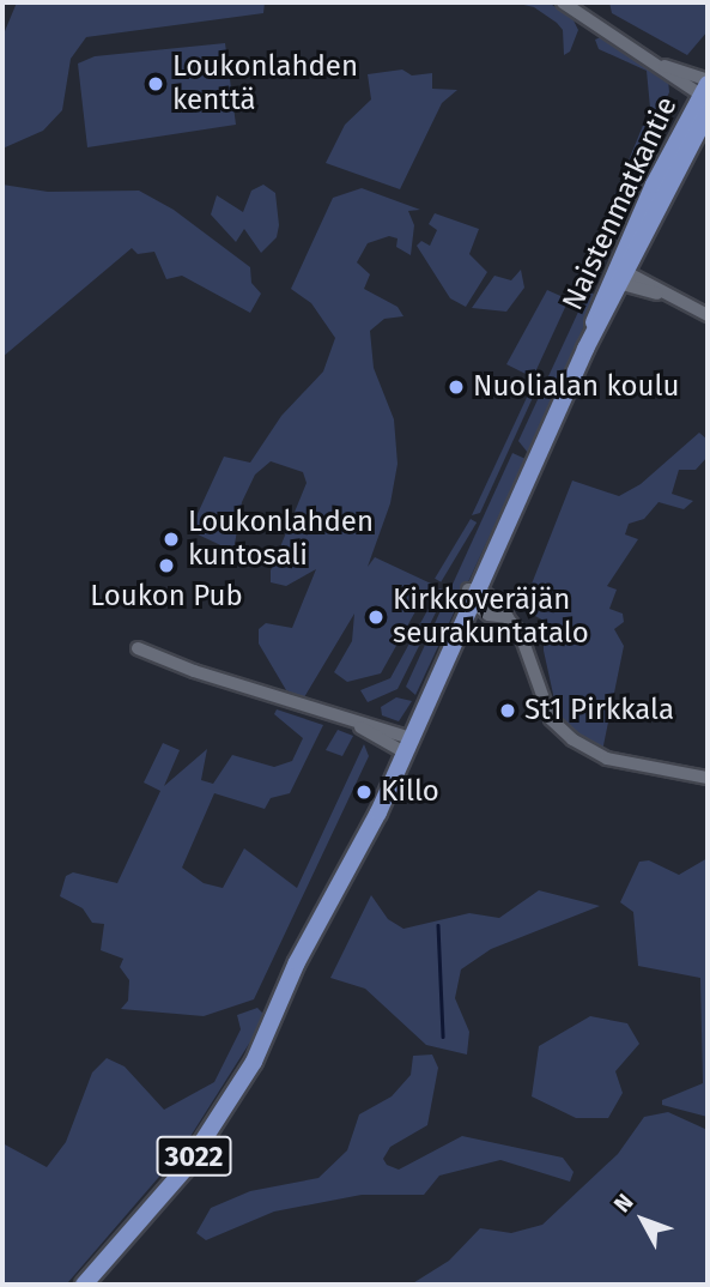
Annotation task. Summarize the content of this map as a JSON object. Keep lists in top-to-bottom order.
{
  "streets": {
    "main road": ["Naistenmatkantie", "3022"]
  },
  "places": [
    "Loukonlahden kenttä",
    "Nuolialan koulu",
    "Loukonlahden kuntosali",
    "Loukon Pub",
    "Kirkkoveräjän seurakuntatalo",
    "St1 Pirkkala",
    "Killo"
  ],
  "north": "top left"
}
